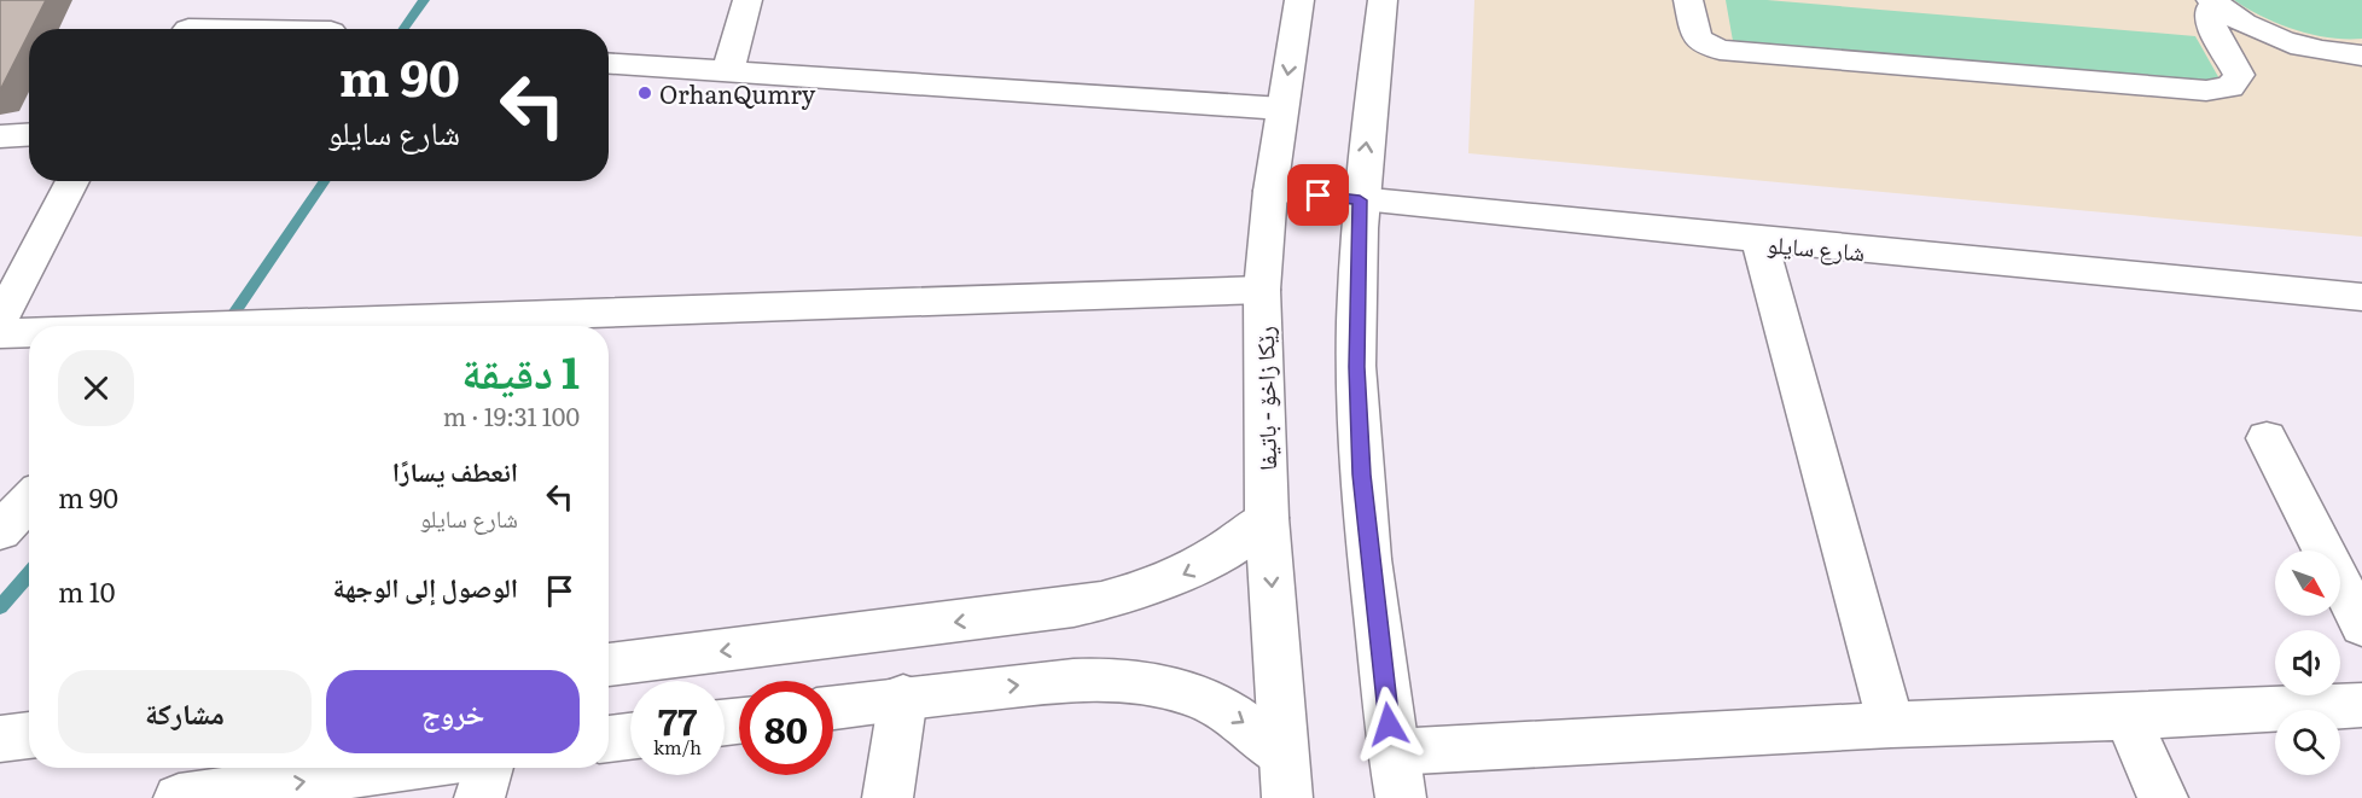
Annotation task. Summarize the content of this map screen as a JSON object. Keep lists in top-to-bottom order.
{
  "streets": {
    "main road": ["شارع سايلو", "رێکا زاخۆ - باتیفا"]
  },
  "crossings": [
    ["شارع سايلو", "رێکا زاخۆ - باتیفا"]
  ],
  "places": ["OrhanQumry"],
  "north": "bottom right",
  "page": {
    "turn": ["90 m", "شارع سايلو"],
    "heading": ["1 دقيقة", "100 m · 19:31"],
    "list": [
      {
        "name": "انعطف يسارًا",
        "note": "شارع سايلو",
        "value": "90 m"
      },
      {
        "name": "الوصول إلى الوجهة",
        "value": "10 m"
      }
    ],
    "buttons": ["خروج", "مشاركة"],
    "speed": "77 km/h",
    "limit": "80"
  }
}
